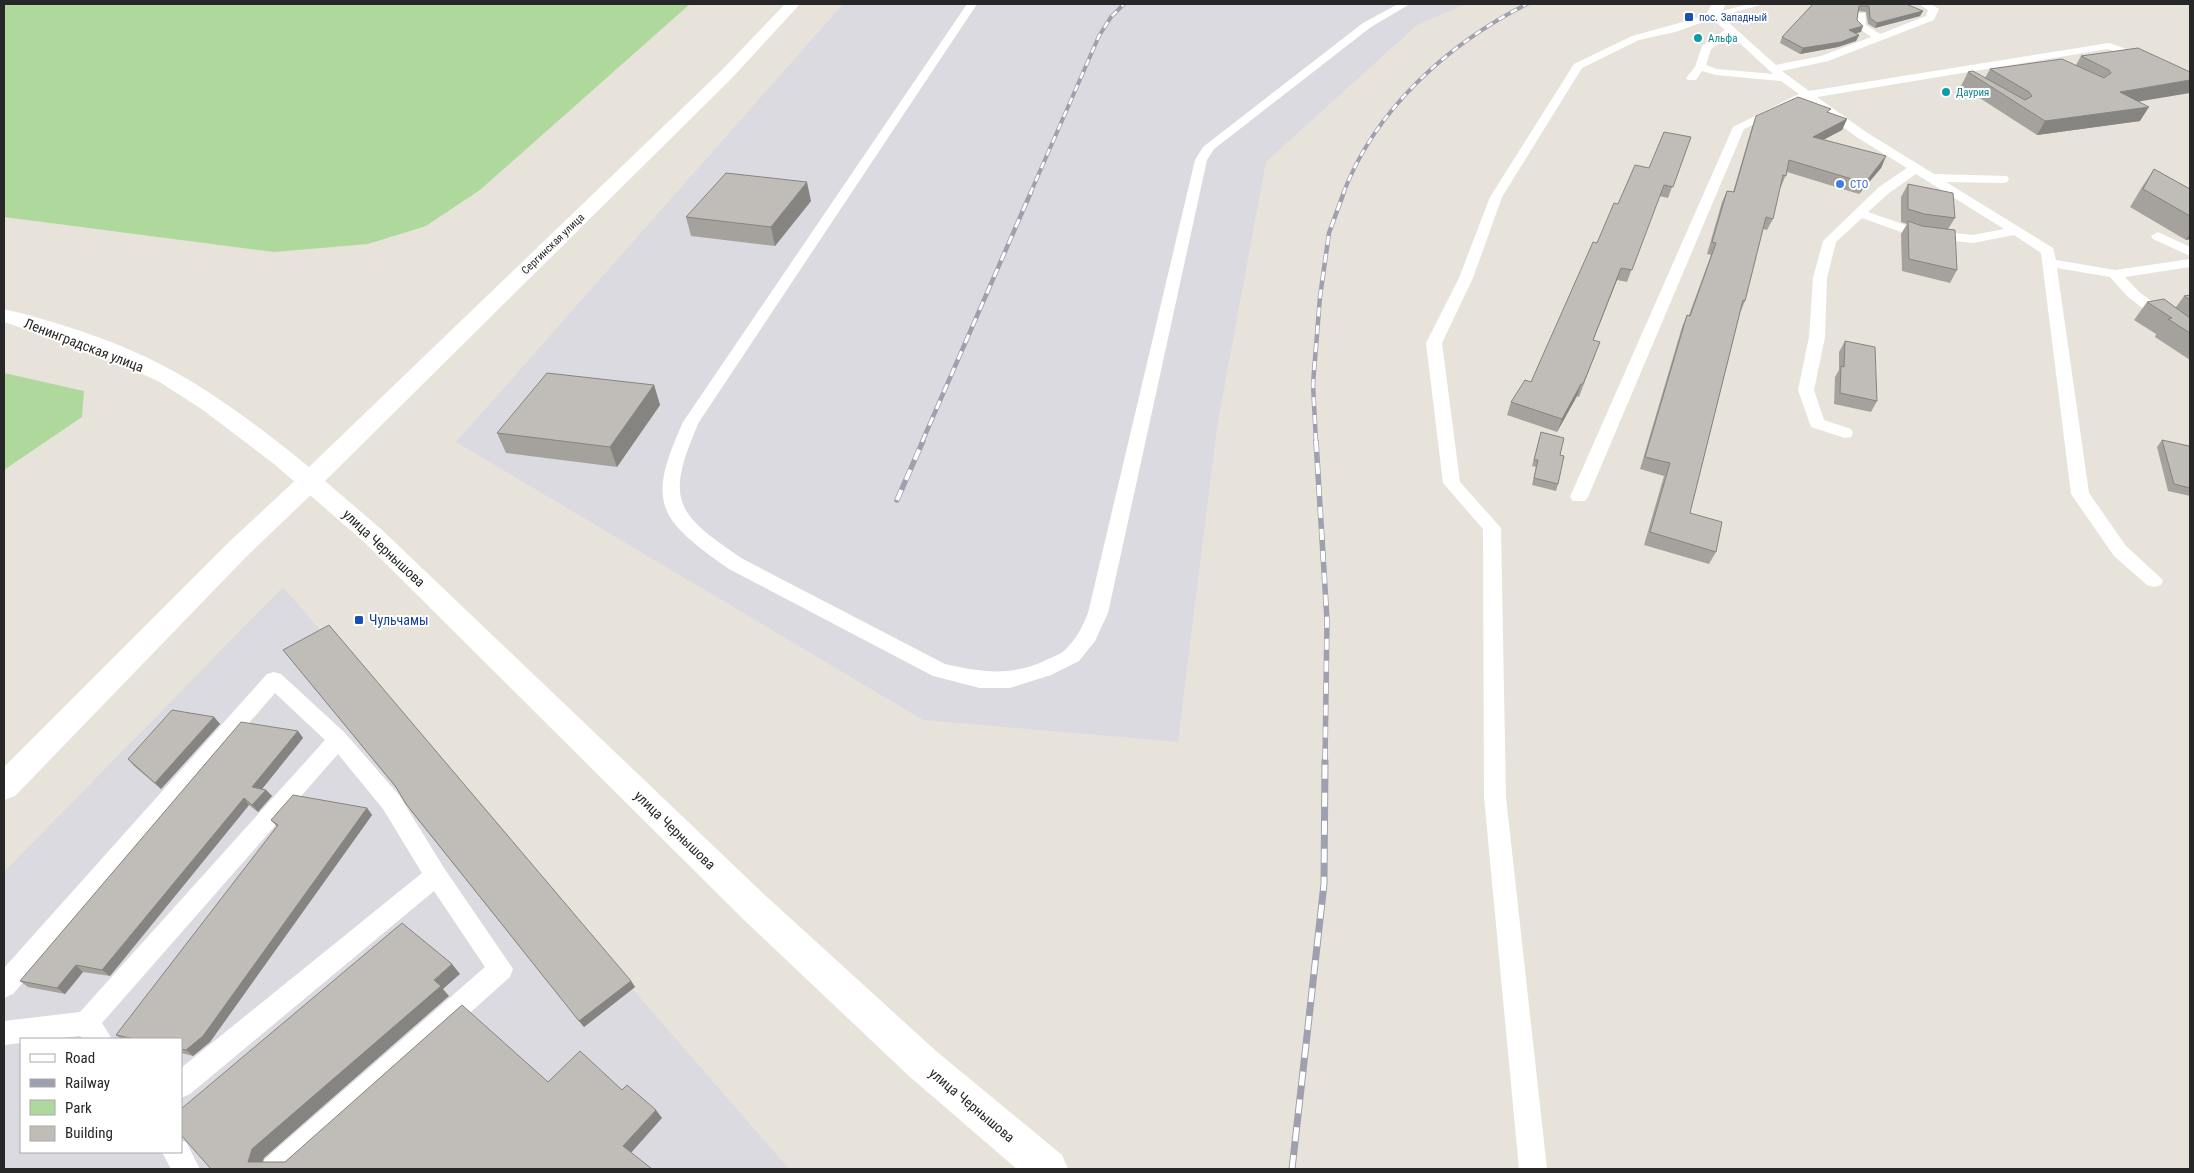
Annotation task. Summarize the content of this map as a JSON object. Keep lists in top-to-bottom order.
{
  "streets": {
    "main road": ["Сергинская улица", "Ленинградская улица", "улица Чернышова"]
  },
  "crossings": [
    ["Сергинская улица", "Ленинградская улица"],
    ["Сергинская улица", "улица Чернышова"],
    ["Ленинградская улица", "улица Чернышова"]
  ],
  "places": {
    "transit": ["пос. Западный", "Чульчамы"],
    "other": ["Альфа", "Даурия", "СТО"]
  },
  "legend": [
    "Road",
    "Railway",
    "Park",
    "Building"
  ]
}
